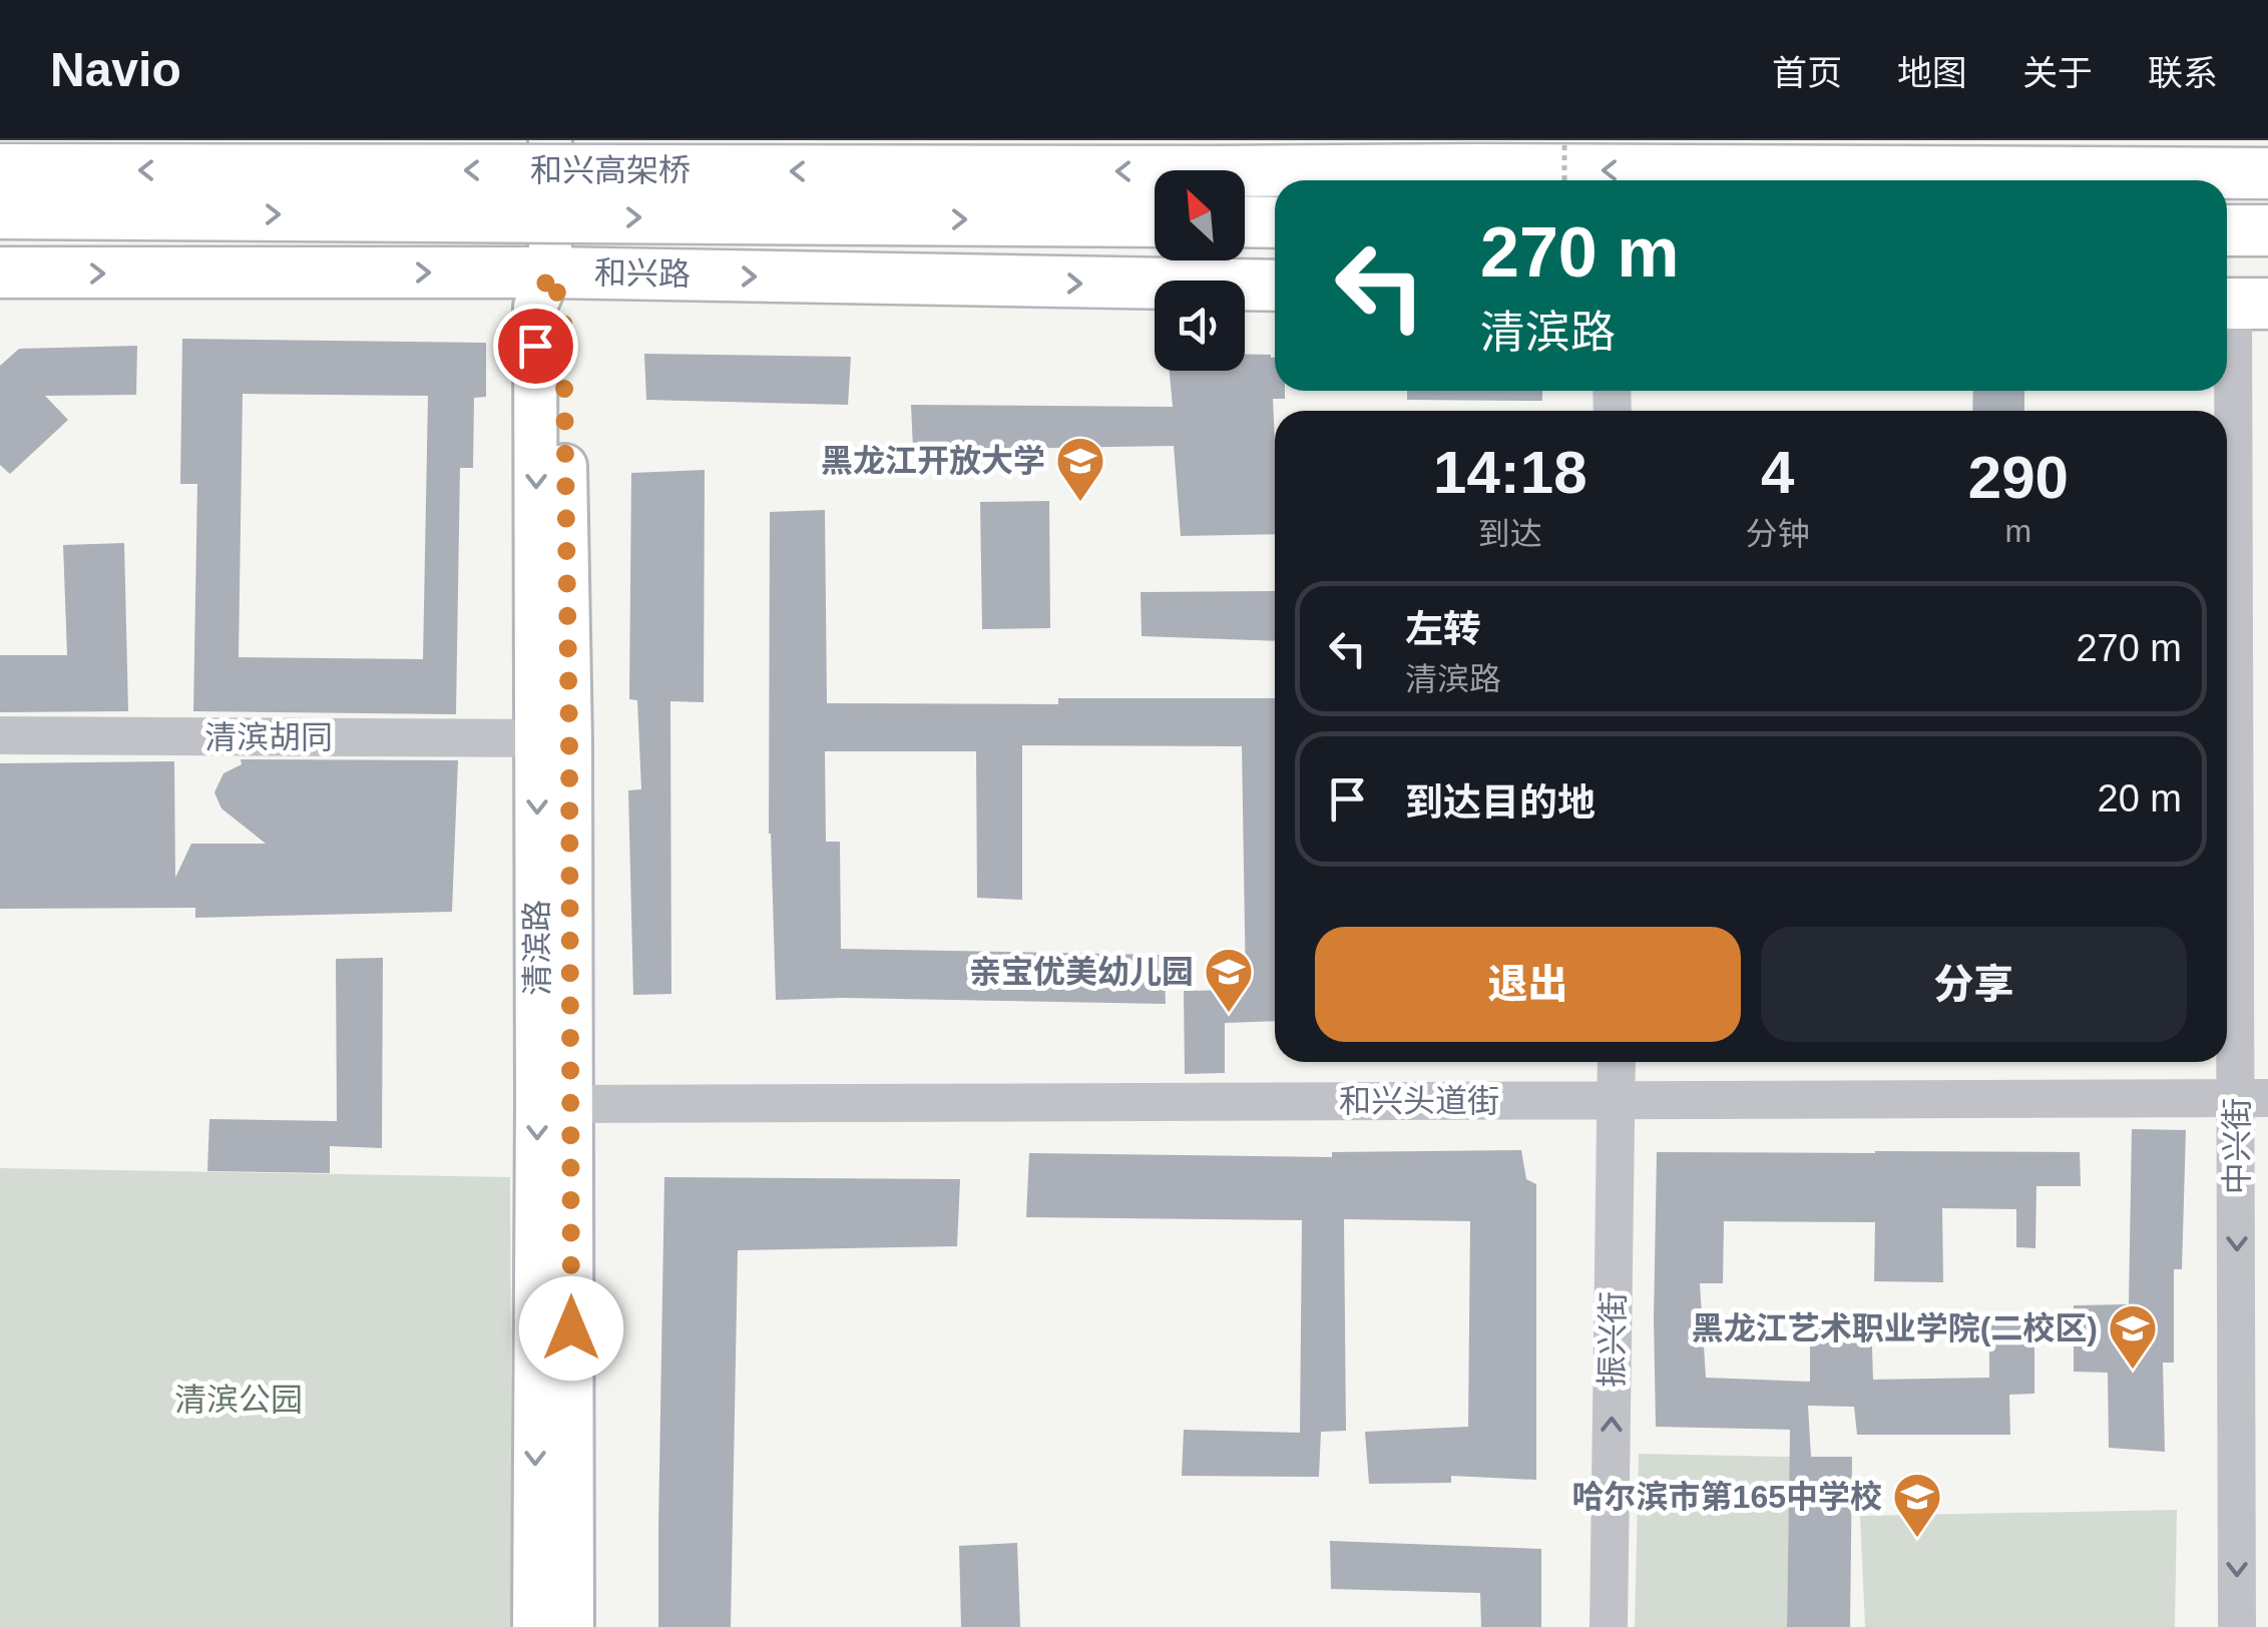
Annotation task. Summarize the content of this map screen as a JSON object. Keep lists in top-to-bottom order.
{
  "streets": {
    "highway": ["和兴高架桥", "和兴路"],
    "main road": ["清滨路"],
    "street": [
      "清滨胡同",
      "和兴头道街",
      "中兴街",
      "振兴街"
    ]
  },
  "crossings": [
    ["和兴路", "清滨路"],
    ["清滨胡同", "清滨路"],
    ["清滨路", "和兴头道街"],
    ["和兴头道街", "中兴街"],
    ["和兴头道街", "振兴街"]
  ],
  "one_way": ["和兴路", "中兴街", "振兴街"],
  "parks": ["清滨公园"],
  "places": {
    "school or university": [
      "黑龙江开放大学",
      "亲宝优美幼儿园",
      "黑龙江艺术职业学院(二校区)",
      "哈尔滨市第165中学校"
    ]
  },
  "north": "top left",
  "page": {
    "header": "Navio",
    "nav": [
      "首页",
      "地图",
      "关于",
      "联系"
    ],
    "turn": ["270 m", "清滨路"],
    "eta": [
      "14:18",
      "到达",
      "4",
      "分钟",
      "290",
      "m"
    ],
    "list": [
      {
        "name": "左转",
        "note": "清滨路",
        "value": "270 m"
      },
      {
        "name": "到达目的地",
        "value": "20 m"
      }
    ],
    "buttons": ["退出", "分享"]
  }
}
